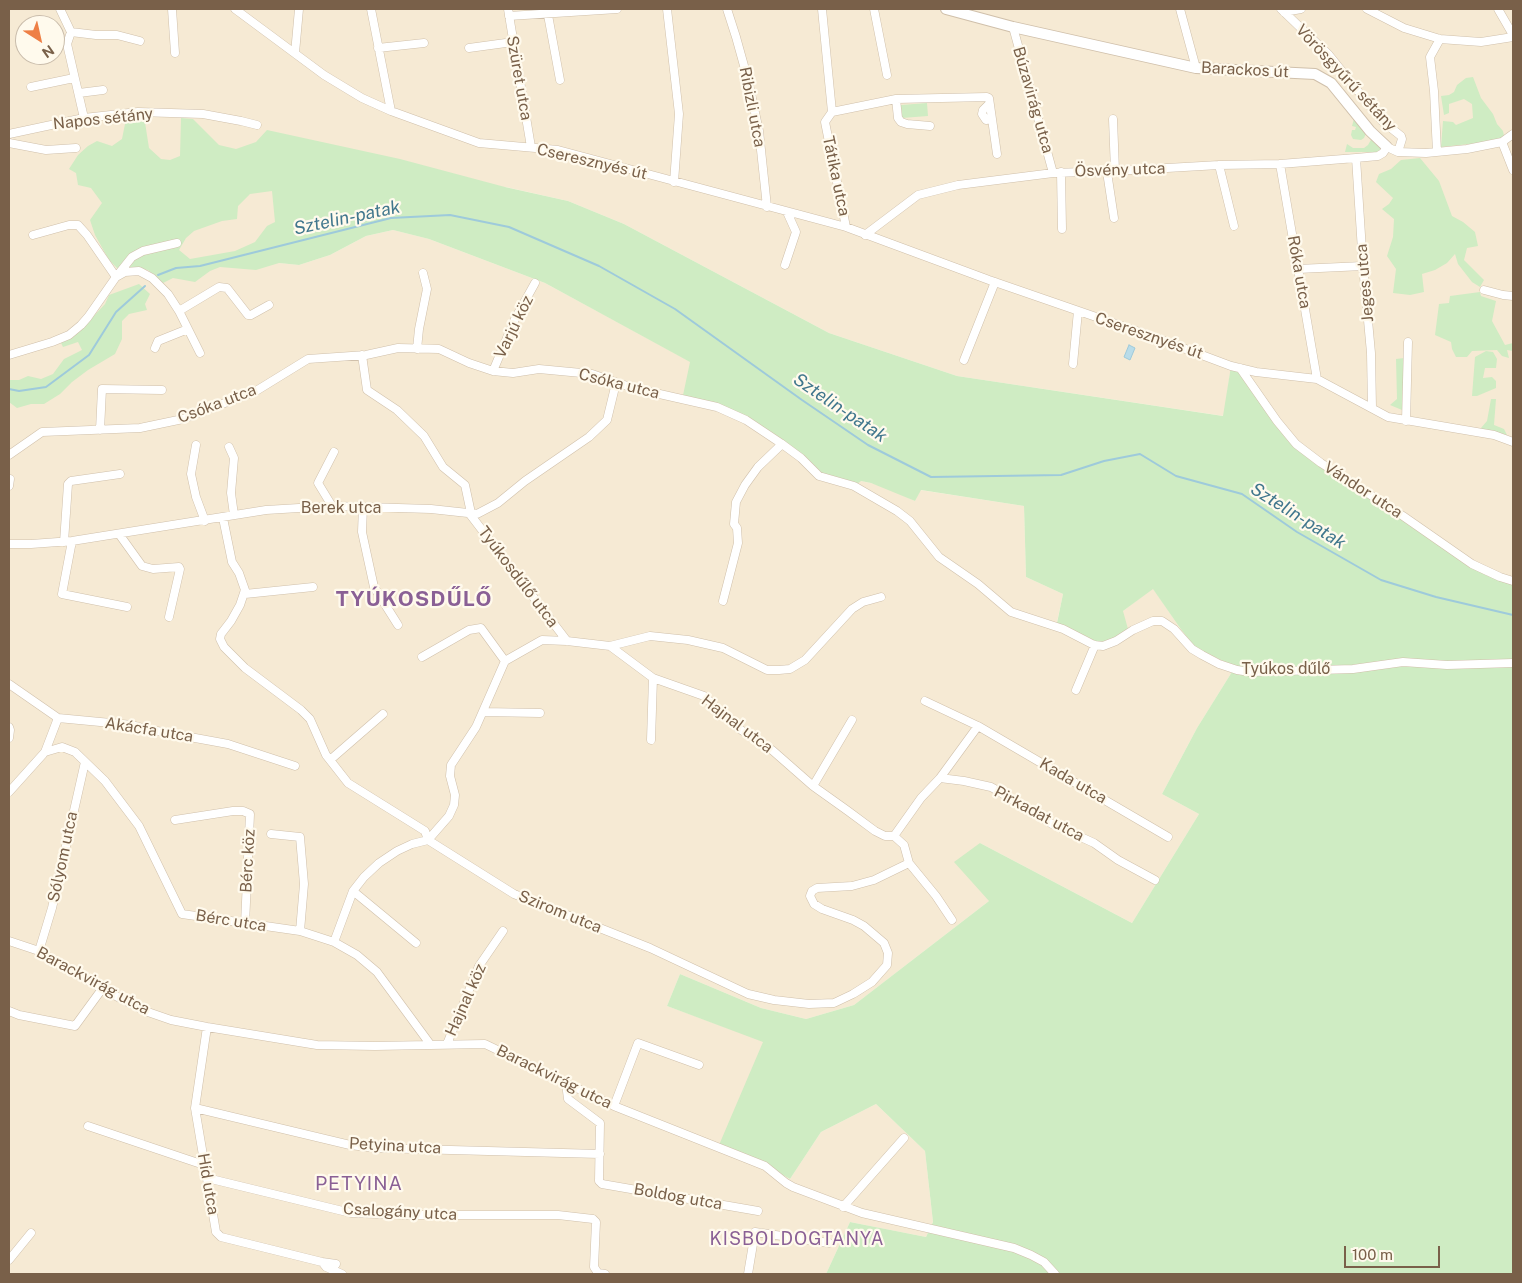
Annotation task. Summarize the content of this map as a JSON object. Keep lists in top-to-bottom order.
{
  "streets": {
    "street": [
      "Barackos út",
      "Szüret utca",
      "Vörösgyűrű sétány",
      "Búzavirág utca",
      "Ribizli utca",
      "Napos sétány",
      "Cseresznyés út",
      "Ösvény utca",
      "Tátika utca",
      "Róka utca",
      "Jeges utca",
      "Varjú köz",
      "Csóka utca",
      "Vándor utca",
      "Berek utca",
      "Tyúkosdűlő utca",
      "Tyúkos dűlő",
      "Hajnal utca",
      "Akácfa utca",
      "Kada utca",
      "Pirkadat utca",
      "Sólyom utca",
      "Bérc köz",
      "Szirom utca",
      "Bérc utca",
      "Barackvirág utca",
      "Hajnal köz",
      "Petyina utca",
      "Híd utca",
      "Boldog utca",
      "Csalogány utca"
    ]
  },
  "crossings": [
    ["Barackos út", "Vörösgyűrű sétány"],
    ["Barackos út", "Búzavirág utca"],
    ["Barackos út", "Ösvény utca"],
    ["Szüret utca", "Cseresznyés út"],
    ["Búzavirág utca", "Ösvény utca"],
    ["Ribizli utca", "Cseresznyés út"],
    ["Cseresznyés út", "Ösvény utca"],
    ["Cseresznyés út", "Tátika utca"],
    ["Cseresznyés út", "Róka utca"],
    ["Cseresznyés út", "Jeges utca"],
    ["Cseresznyés út", "Vándor utca"],
    ["Ösvény utca", "Róka utca"],
    ["Ösvény utca", "Jeges utca"],
    ["Varjú köz", "Csóka utca"],
    ["Csóka utca", "Berek utca"],
    ["Csóka utca", "Tyúkosdűlő utca"],
    ["Csóka utca", "Tyúkos dűlő"],
    ["Berek utca", "Tyúkosdűlő utca"],
    ["Sólyom utca", "Bérc utca"],
    ["Sólyom utca", "Barackvirág utca"],
    ["Bérc köz", "Bérc utca"],
    ["Bérc utca", "Barackvirág utca"],
    ["Barackvirág utca", "Hajnal köz"],
    ["Barackvirág utca", "Híd utca"],
    ["Petyina utca", "Híd utca"],
    ["Petyina utca", "Boldog utca"],
    ["Híd utca", "Csalogány utca"]
  ],
  "districts": ["TYÚKOSDŰLŐ", "PETYINA", "KISBOLDOGTANYA"],
  "water": ["Sztelin-patak"],
  "scale_bar": "100 m",
  "north": "bottom right"
}
